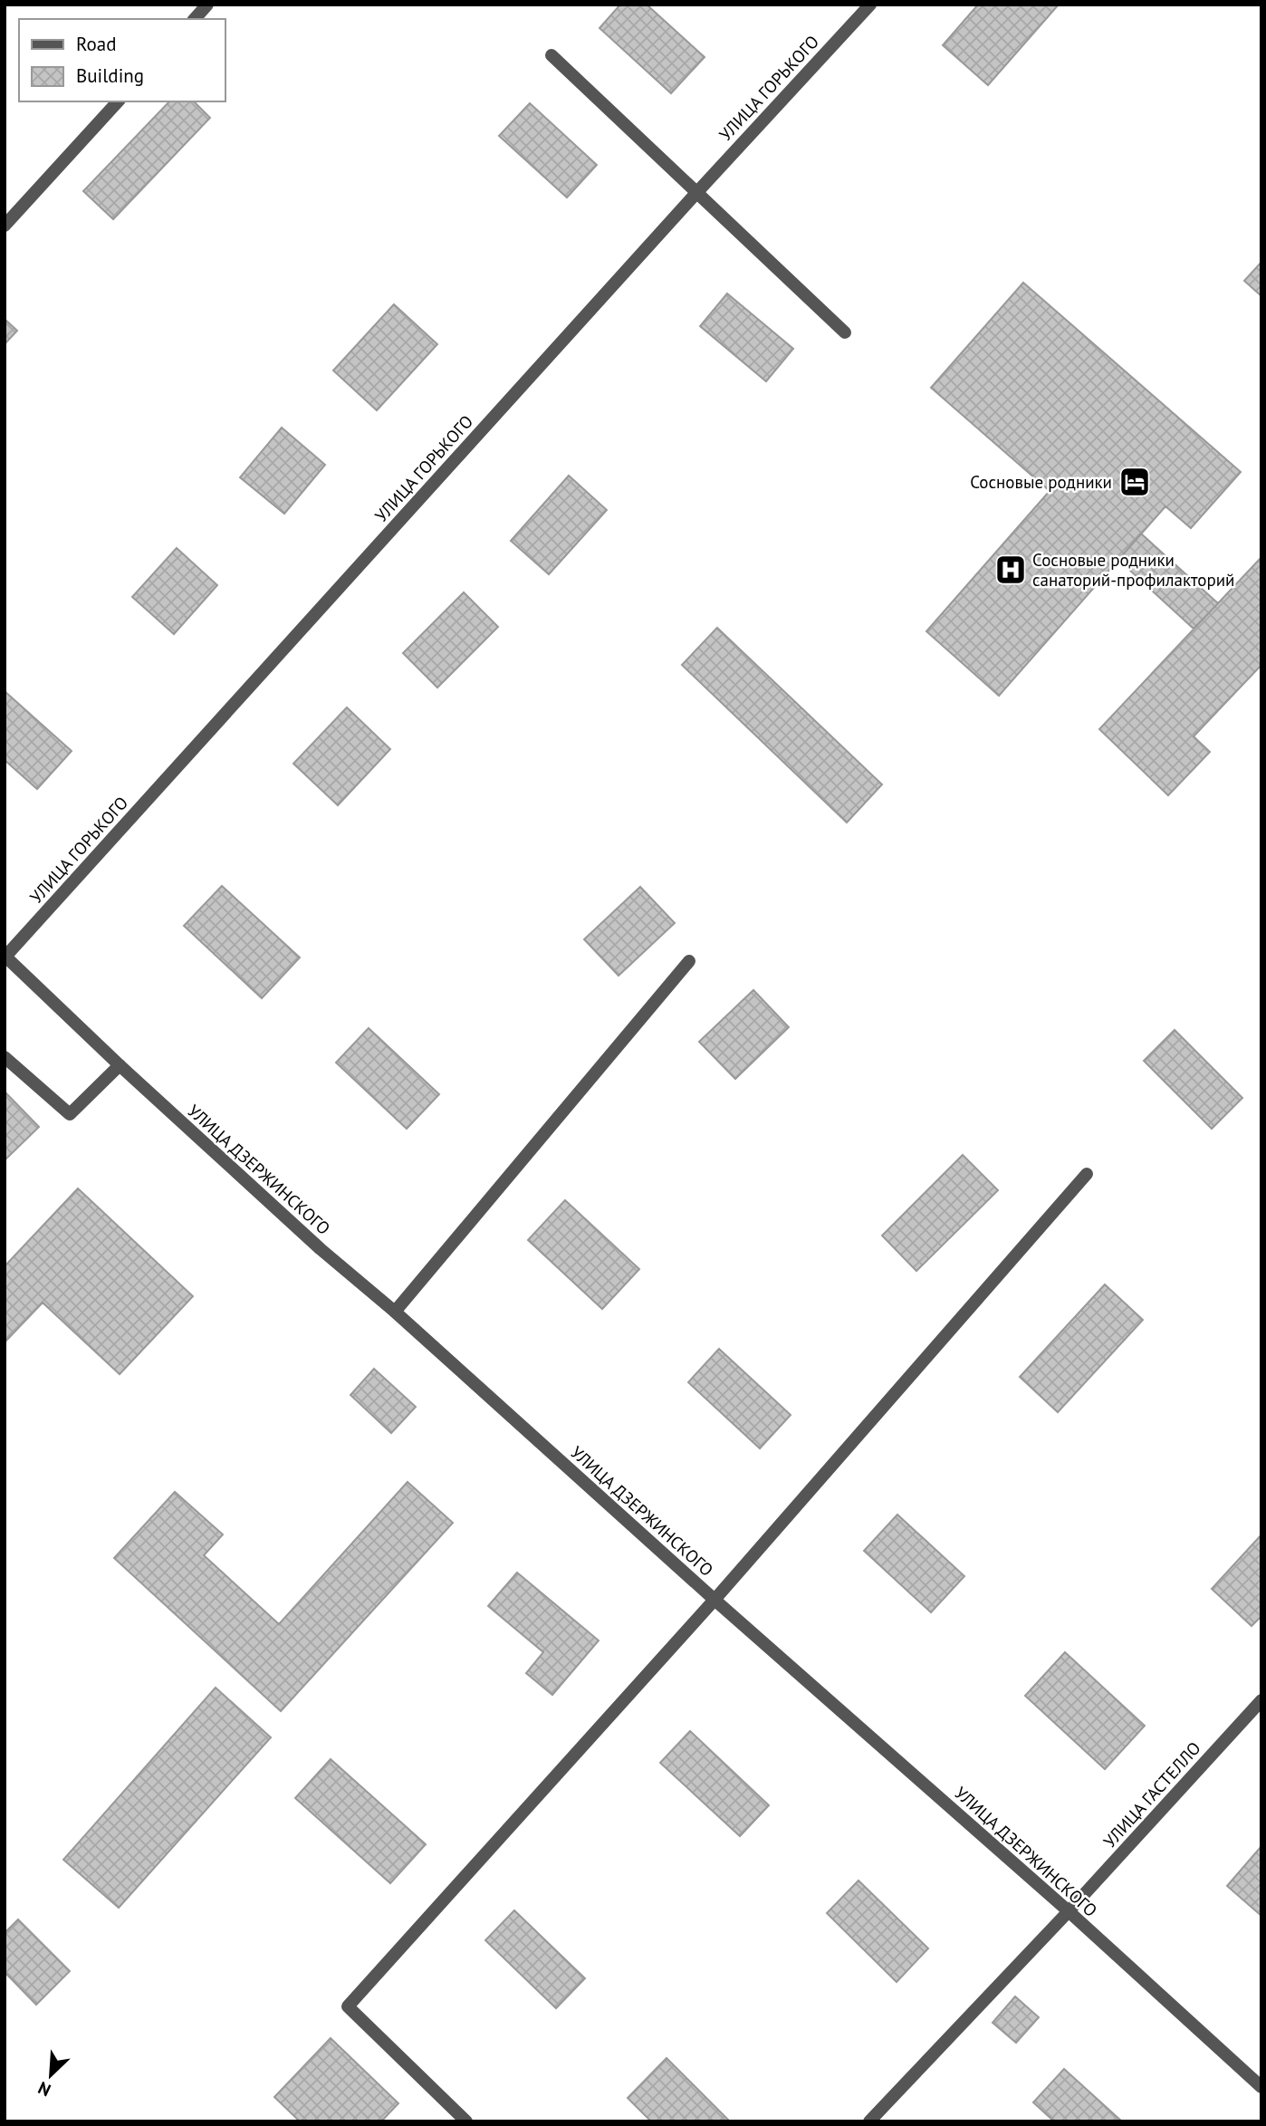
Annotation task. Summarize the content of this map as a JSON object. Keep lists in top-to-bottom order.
{
  "streets": {
    "street": ["УЛИЦА ГОРЬКОГО", "УЛИЦА ДЗЕРЖИНСКОГО", "УЛИЦА ГАСТЕЛЛО"]
  },
  "crossings": [
    ["УЛИЦА ГОРЬКОГО", "УЛИЦА ДЗЕРЖИНСКОГО"],
    ["УЛИЦА ДЗЕРЖИНСКОГО", "УЛИЦА ГАСТЕЛЛО"]
  ],
  "places": {
    "hotel": ["Сосновые родники"],
    "hospital": ["Сосновые родники санаторий-профилакторий"]
  },
  "legend": ["Road", "Building"],
  "north": "bottom left"
}
